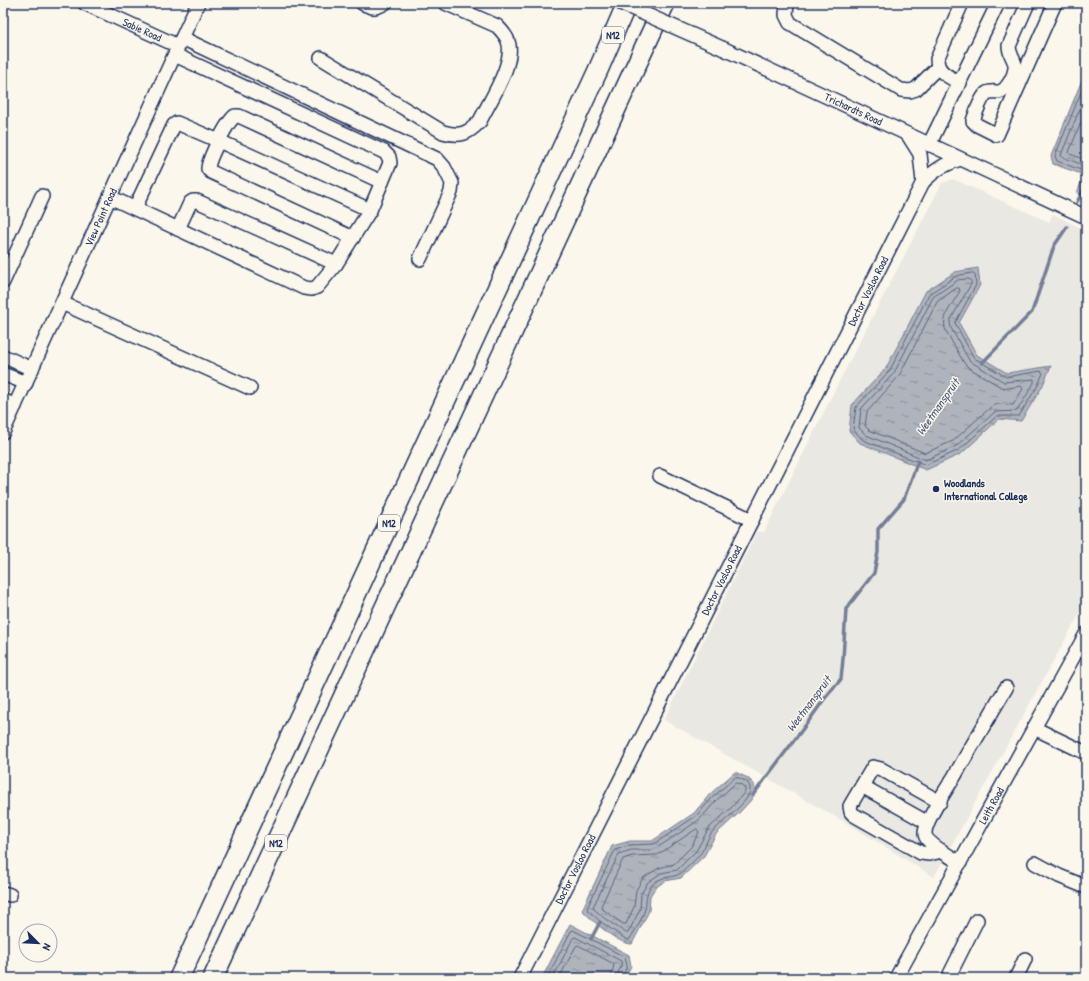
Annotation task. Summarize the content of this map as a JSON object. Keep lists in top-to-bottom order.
{
  "streets": {
    "highway": ["N12"],
    "street": [
      "Sabie Road",
      "Trichardts Road",
      "View Point Road",
      "Doctor Vosloo Road",
      "Leith Road"
    ]
  },
  "crossings": [
    ["Sabie Road", "View Point Road"],
    ["Trichardts Road", "Doctor Vosloo Road"]
  ],
  "water": ["Weetmanspruit"],
  "places": ["Woodlands International College"],
  "north": "bottom right"
}
